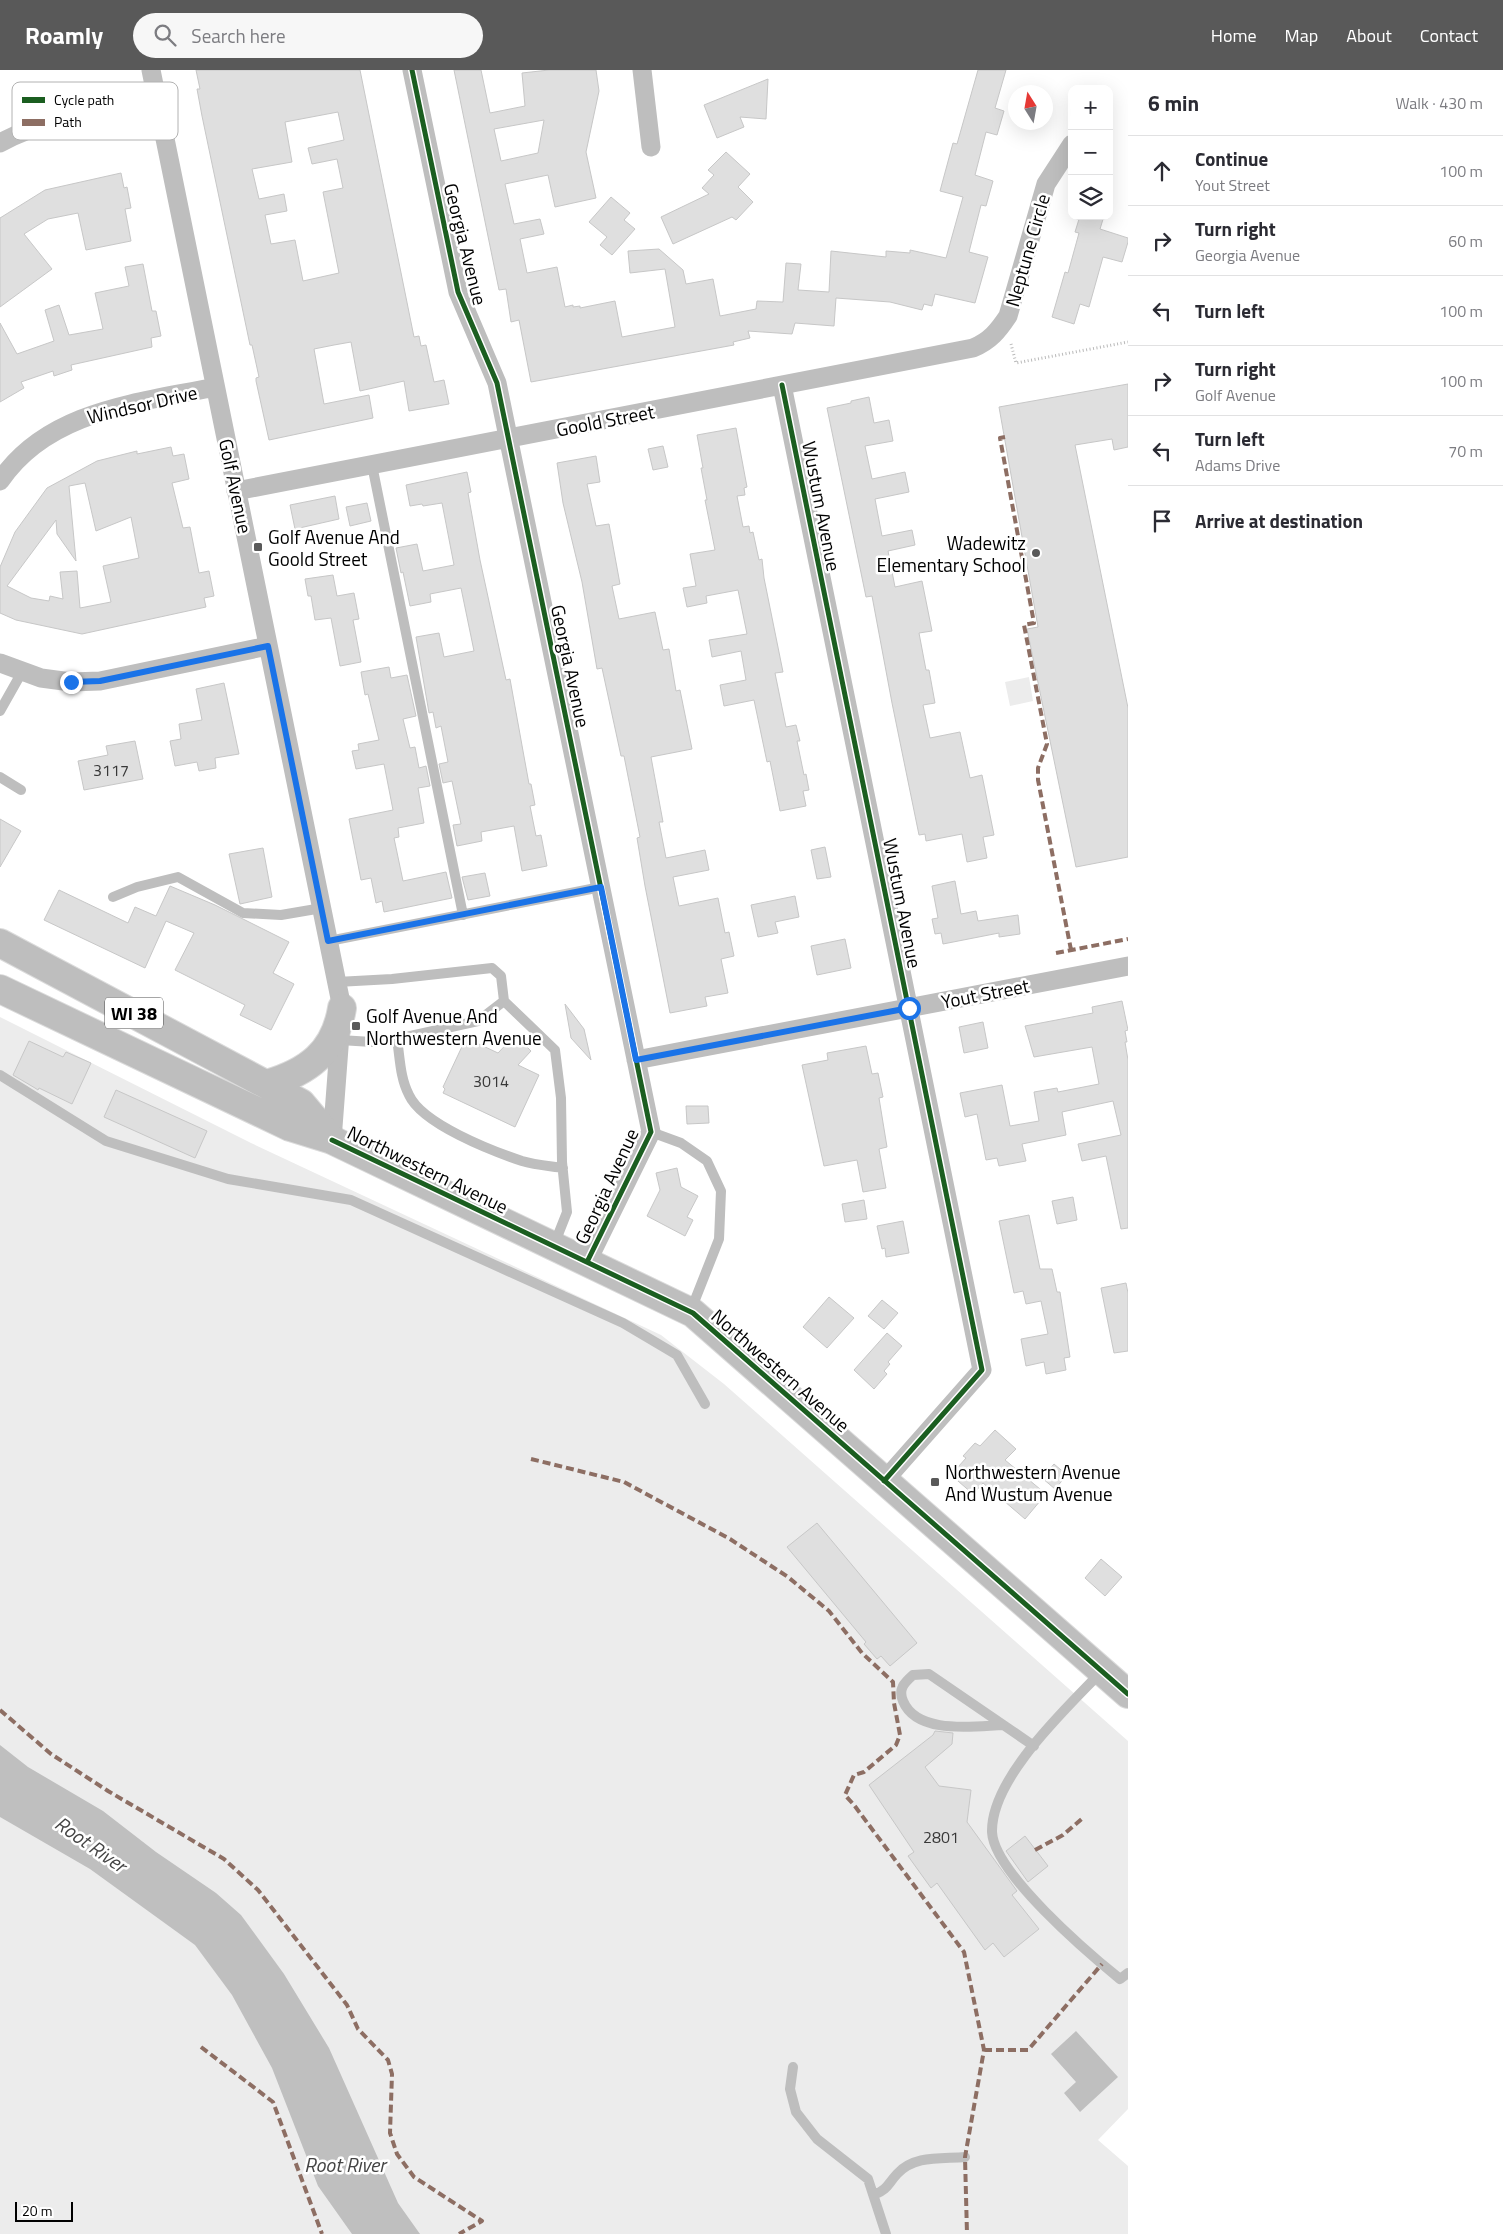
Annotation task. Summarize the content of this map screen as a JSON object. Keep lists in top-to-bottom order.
{
  "streets": {
    "main road": ["WI 38", "Northwestern Avenue"],
    "street": [
      "Georgia Avenue",
      "Neptune Circle",
      "Windsor Drive",
      "Goold Street",
      "Golf Avenue",
      "Wustum Avenue",
      "Yout Street"
    ]
  },
  "crossings": [
    ["Georgia Avenue", "Goold Street"],
    ["Georgia Avenue", "Yout Street"],
    ["Georgia Avenue", "Northwestern Avenue"],
    ["Neptune Circle", "Goold Street"],
    ["Windsor Drive", "Golf Avenue"],
    ["Goold Street", "Golf Avenue"],
    ["Goold Street", "Wustum Avenue"],
    ["Golf Avenue", "Northwestern Avenue"],
    ["Wustum Avenue", "Yout Street"],
    ["Wustum Avenue", "Northwestern Avenue"]
  ],
  "water": ["Root River"],
  "places": {
    "transit": ["Golf Avenue And Goold Street", "Golf Avenue And Northwestern Avenue", "Northwestern Avenue And Wustum Avenue"],
    "other": ["Wadewitz Elementary School"]
  },
  "house_numbers": ["3117", "3014", "2801"],
  "legend": ["Cycle path", "Path"],
  "scale_bar": "20 m",
  "north": "top",
  "page": {
    "header": "Roamly",
    "search": "Search here",
    "nav": [
      "Home",
      "Map",
      "About",
      "Contact"
    ],
    "heading": ["6 min", "Walk · 430 m"],
    "map_buttons": ["+", "−"],
    "list": [
      ["Continue", "Yout Street", "100 m"],
      ["Turn right", "Georgia Avenue", "60 m"],
      ["Turn left", "100 m"],
      ["Turn right", "Golf Avenue", "100 m"],
      ["Turn left", "Adams Drive", "70 m"],
      "Arrive at destination"
    ],
    "scale": "20 m"
  }
}
